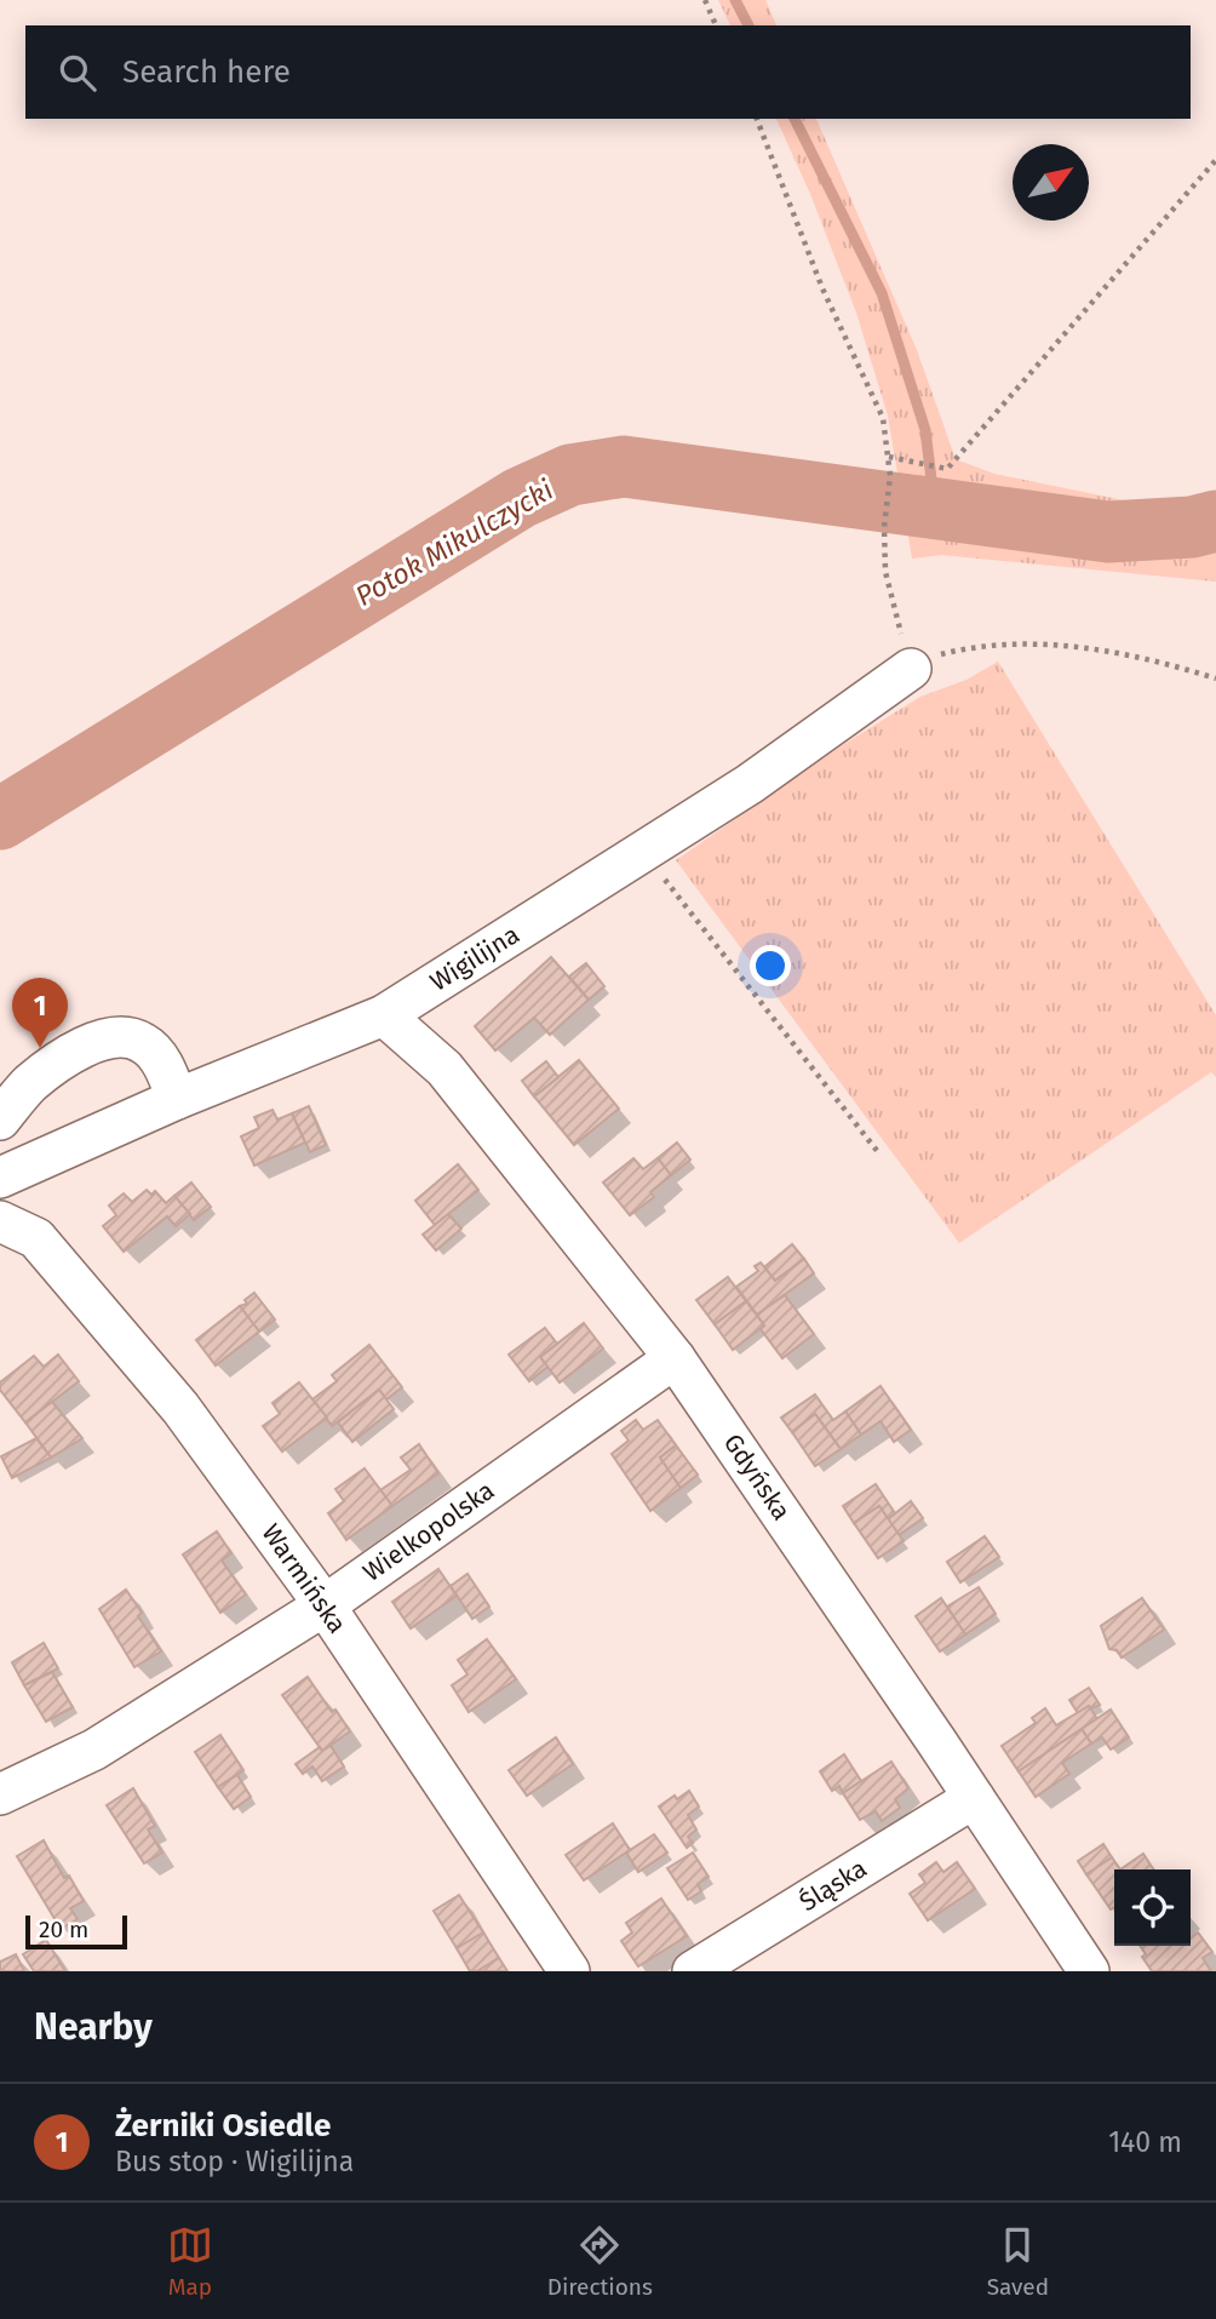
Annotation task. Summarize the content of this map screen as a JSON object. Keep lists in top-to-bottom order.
{
  "streets": {
    "street": [
      "Wigilijna",
      "Gdyńska",
      "Wielkopolska",
      "Warmińska",
      "Śląska"
    ]
  },
  "crossings": [
    ["Wigilijna", "Gdyńska"],
    ["Gdyńska", "Wielkopolska"],
    ["Gdyńska", "Śląska"],
    ["Wielkopolska", "Warmińska"]
  ],
  "water": ["Potok Mikulczycki"],
  "scale_bar": "20 m",
  "north": "top right",
  "page": {
    "search": "Search here",
    "pins": "1",
    "scale": "20 m",
    "heading": "Nearby",
    "list": [
      {
        "mark": "1",
        "name": "Żerniki Osiedle",
        "note": "Bus stop · Wigilijna",
        "value": "140 m"
      }
    ],
    "nav": ["Map", "Directions", "Saved"]
  }
}
